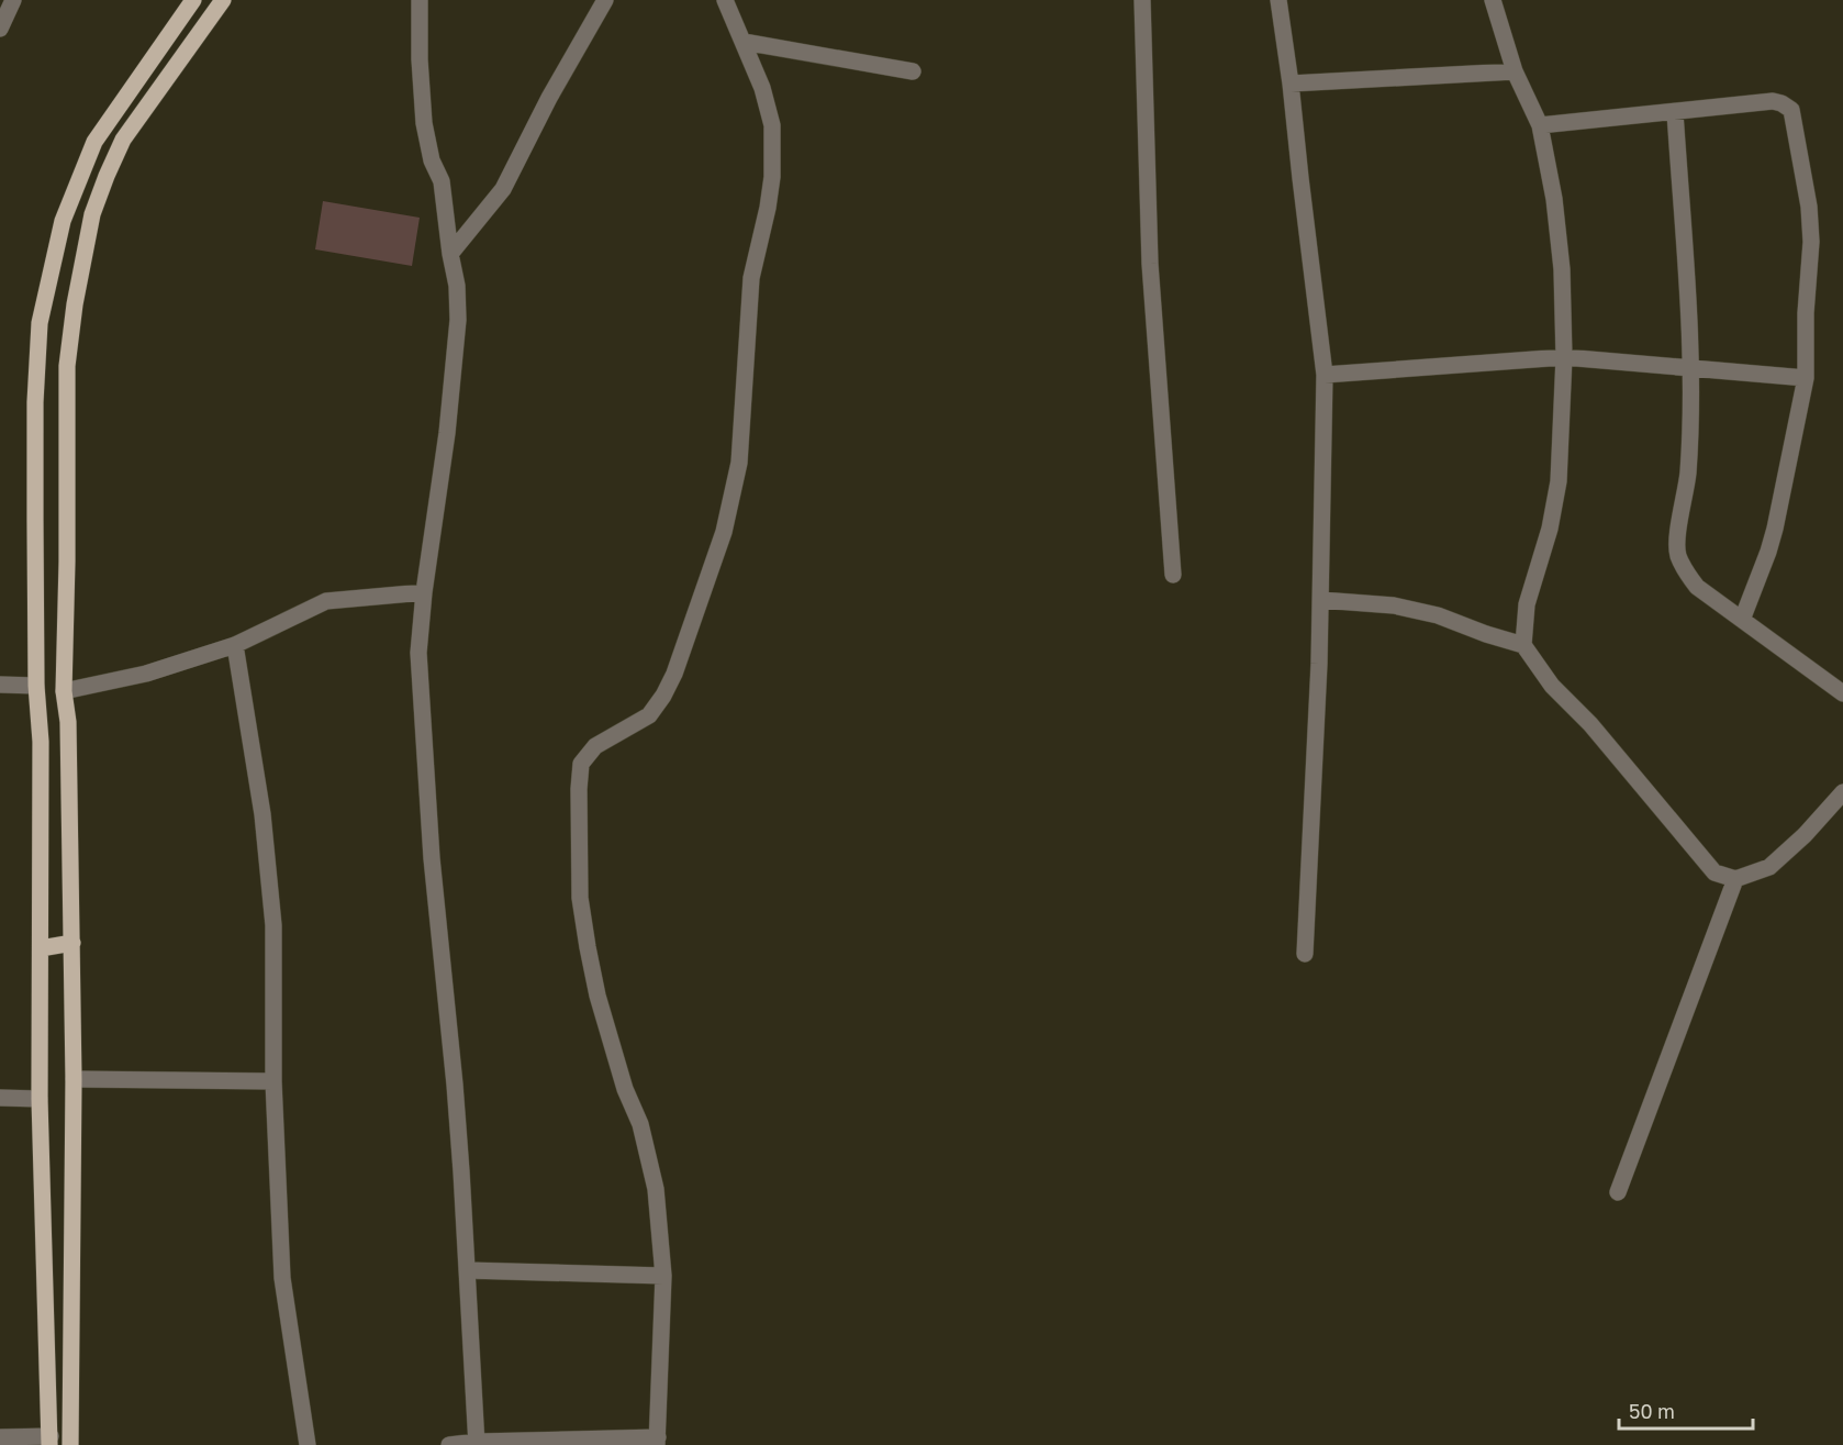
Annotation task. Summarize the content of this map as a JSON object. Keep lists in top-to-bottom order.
{
  "scale_bar": "50 m"
}
